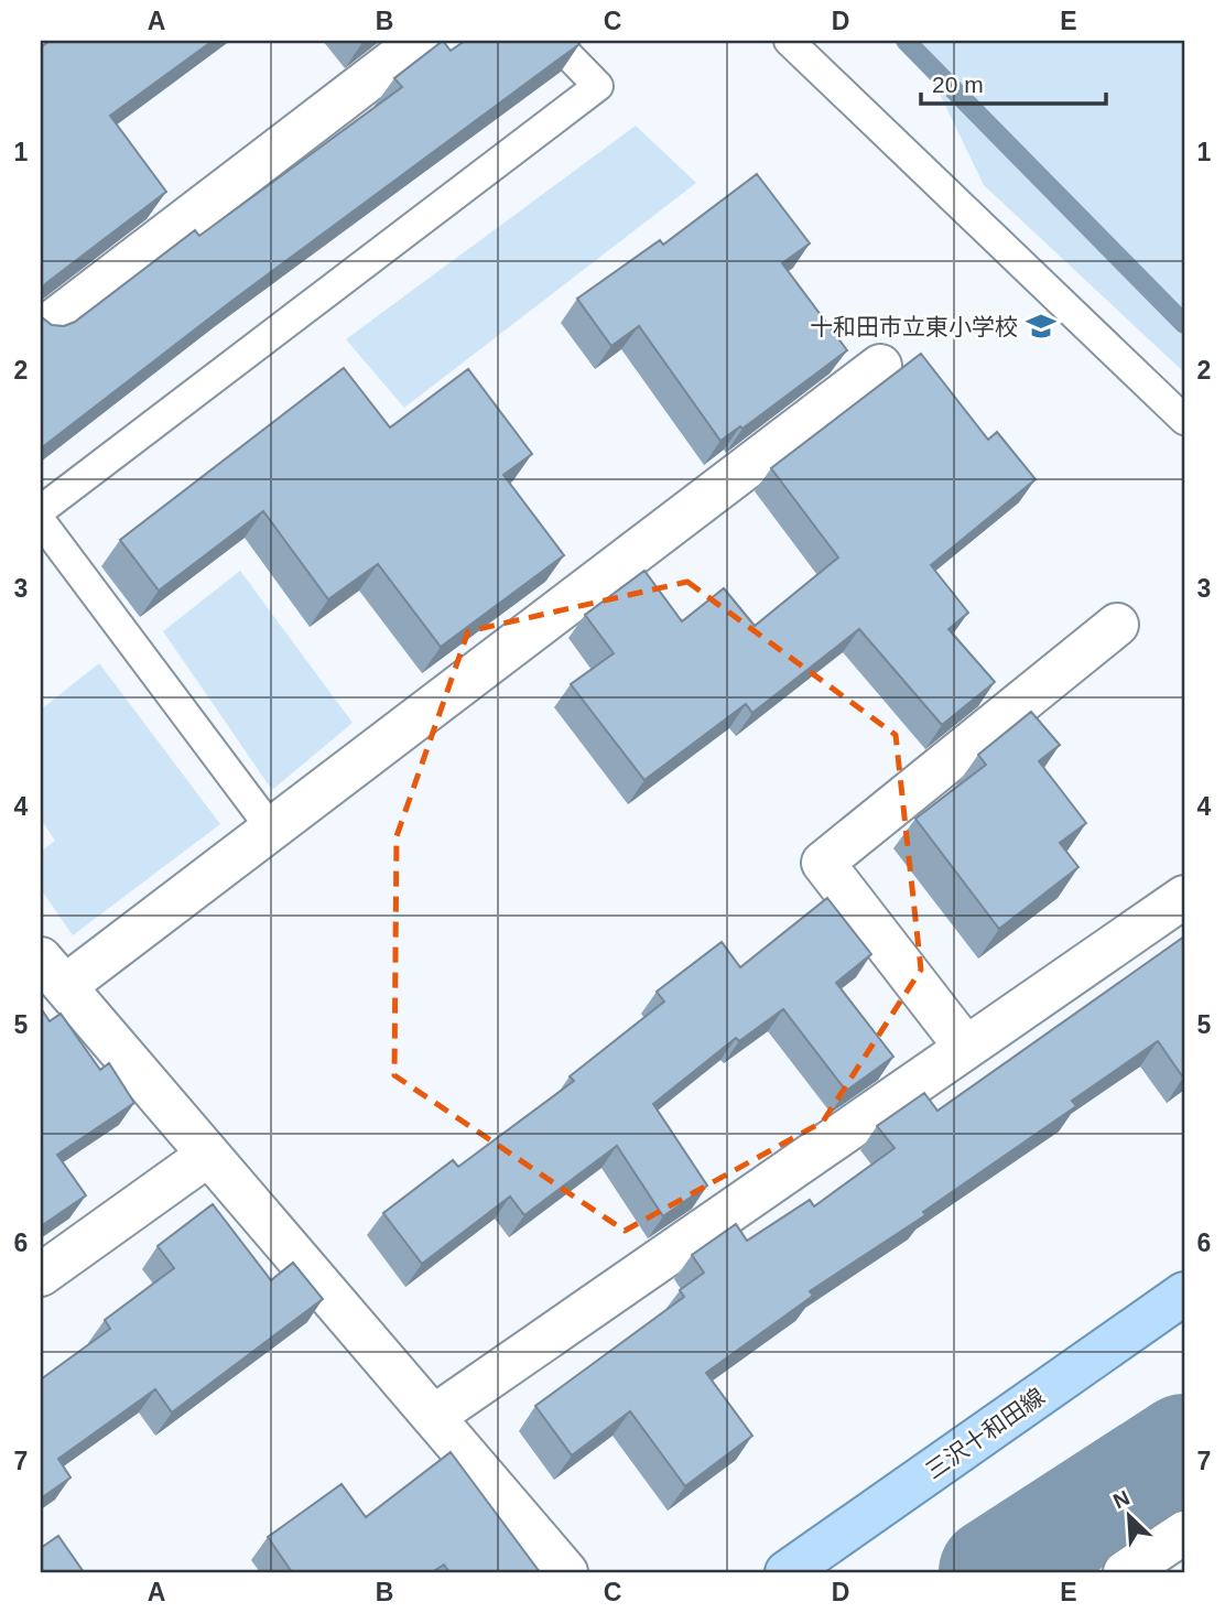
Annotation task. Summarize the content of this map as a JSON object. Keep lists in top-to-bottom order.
{
  "streets": {
    "main road": ["三沢十和田線"]
  },
  "places": {
    "school or university": ["十和田市立東小学校"]
  },
  "scale_bar": "20 m",
  "north": "top left",
  "grid": {
    "columns": [
      "A",
      "B",
      "C",
      "D",
      "E"
    ],
    "rows": [
      "1",
      "2",
      "3",
      "4",
      "5",
      "6",
      "7"
    ]
  }
}
